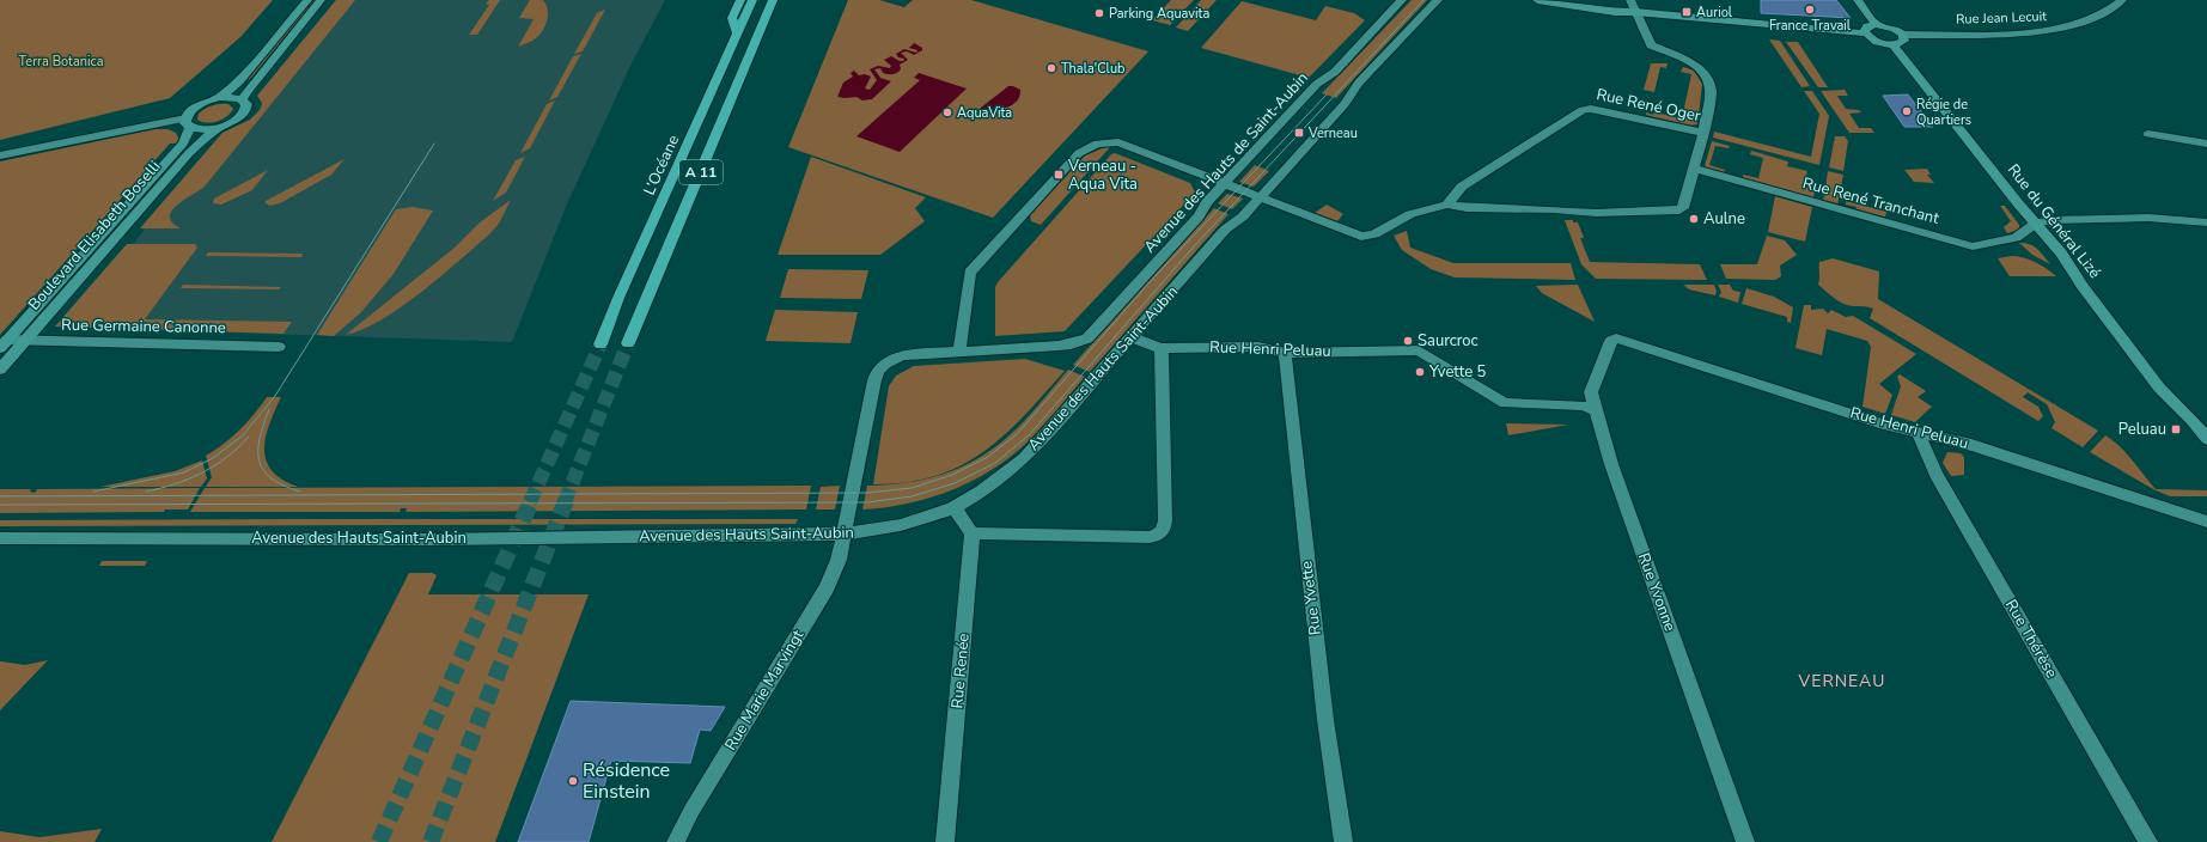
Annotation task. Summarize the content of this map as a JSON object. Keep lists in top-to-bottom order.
{
  "streets": {
    "highway": ["L’Océane", "A 11"],
    "street": [
      "Rue Jean Lecuit",
      "Rue René Oger",
      "Avenue des Hauts de Saint-Aubin",
      "Rue René Tranchant",
      "Rue du Général Lizé",
      "Boulevard Elisabeth Boselli",
      "Rue Germaine Canonne",
      "Rue Henri Peluau",
      "Avenue des Hauts Saint-Aubin",
      "Rue Yvonne",
      "Rue Yvette",
      "Rue Thérèse",
      "Rue Renée",
      "Rue Marie Marvingt"
    ]
  },
  "crossings": [
    ["Rue René Oger", "Avenue des Hauts de Saint-Aubin"],
    ["Rue René Oger", "Rue René Tranchant"],
    ["Rue René Oger", "Avenue des Hauts Saint-Aubin"],
    ["Rue René Oger", "Rue Marie Marvingt"],
    ["Avenue des Hauts de Saint-Aubin", "Rue Marie Marvingt"],
    ["Rue René Tranchant", "Rue du Général Lizé"],
    ["Boulevard Elisabeth Boselli", "Rue Germaine Canonne"],
    ["Rue Henri Peluau", "Avenue des Hauts Saint-Aubin"],
    ["Rue Henri Peluau", "Rue Yvonne"],
    ["Rue Henri Peluau", "Rue Yvette"],
    ["Rue Henri Peluau", "Rue Thérèse"],
    ["Avenue des Hauts Saint-Aubin", "Rue Marie Marvingt"]
  ],
  "districts": ["VERNEAU"],
  "parks": ["Terra Botanica"],
  "places": {
    "other": [
      "France Travail",
      "Parking Aquavita",
      "Thala'Club",
      "Régie de Quartiers",
      "AquaVita",
      "Aulne",
      "Saurcroc",
      "Yvette 5",
      "Résidence Einstein"
    ],
    "transit": [
      "Auriol",
      "Verneau",
      "Verneau - Aqua Vita",
      "Peluau"
    ]
  }
}
